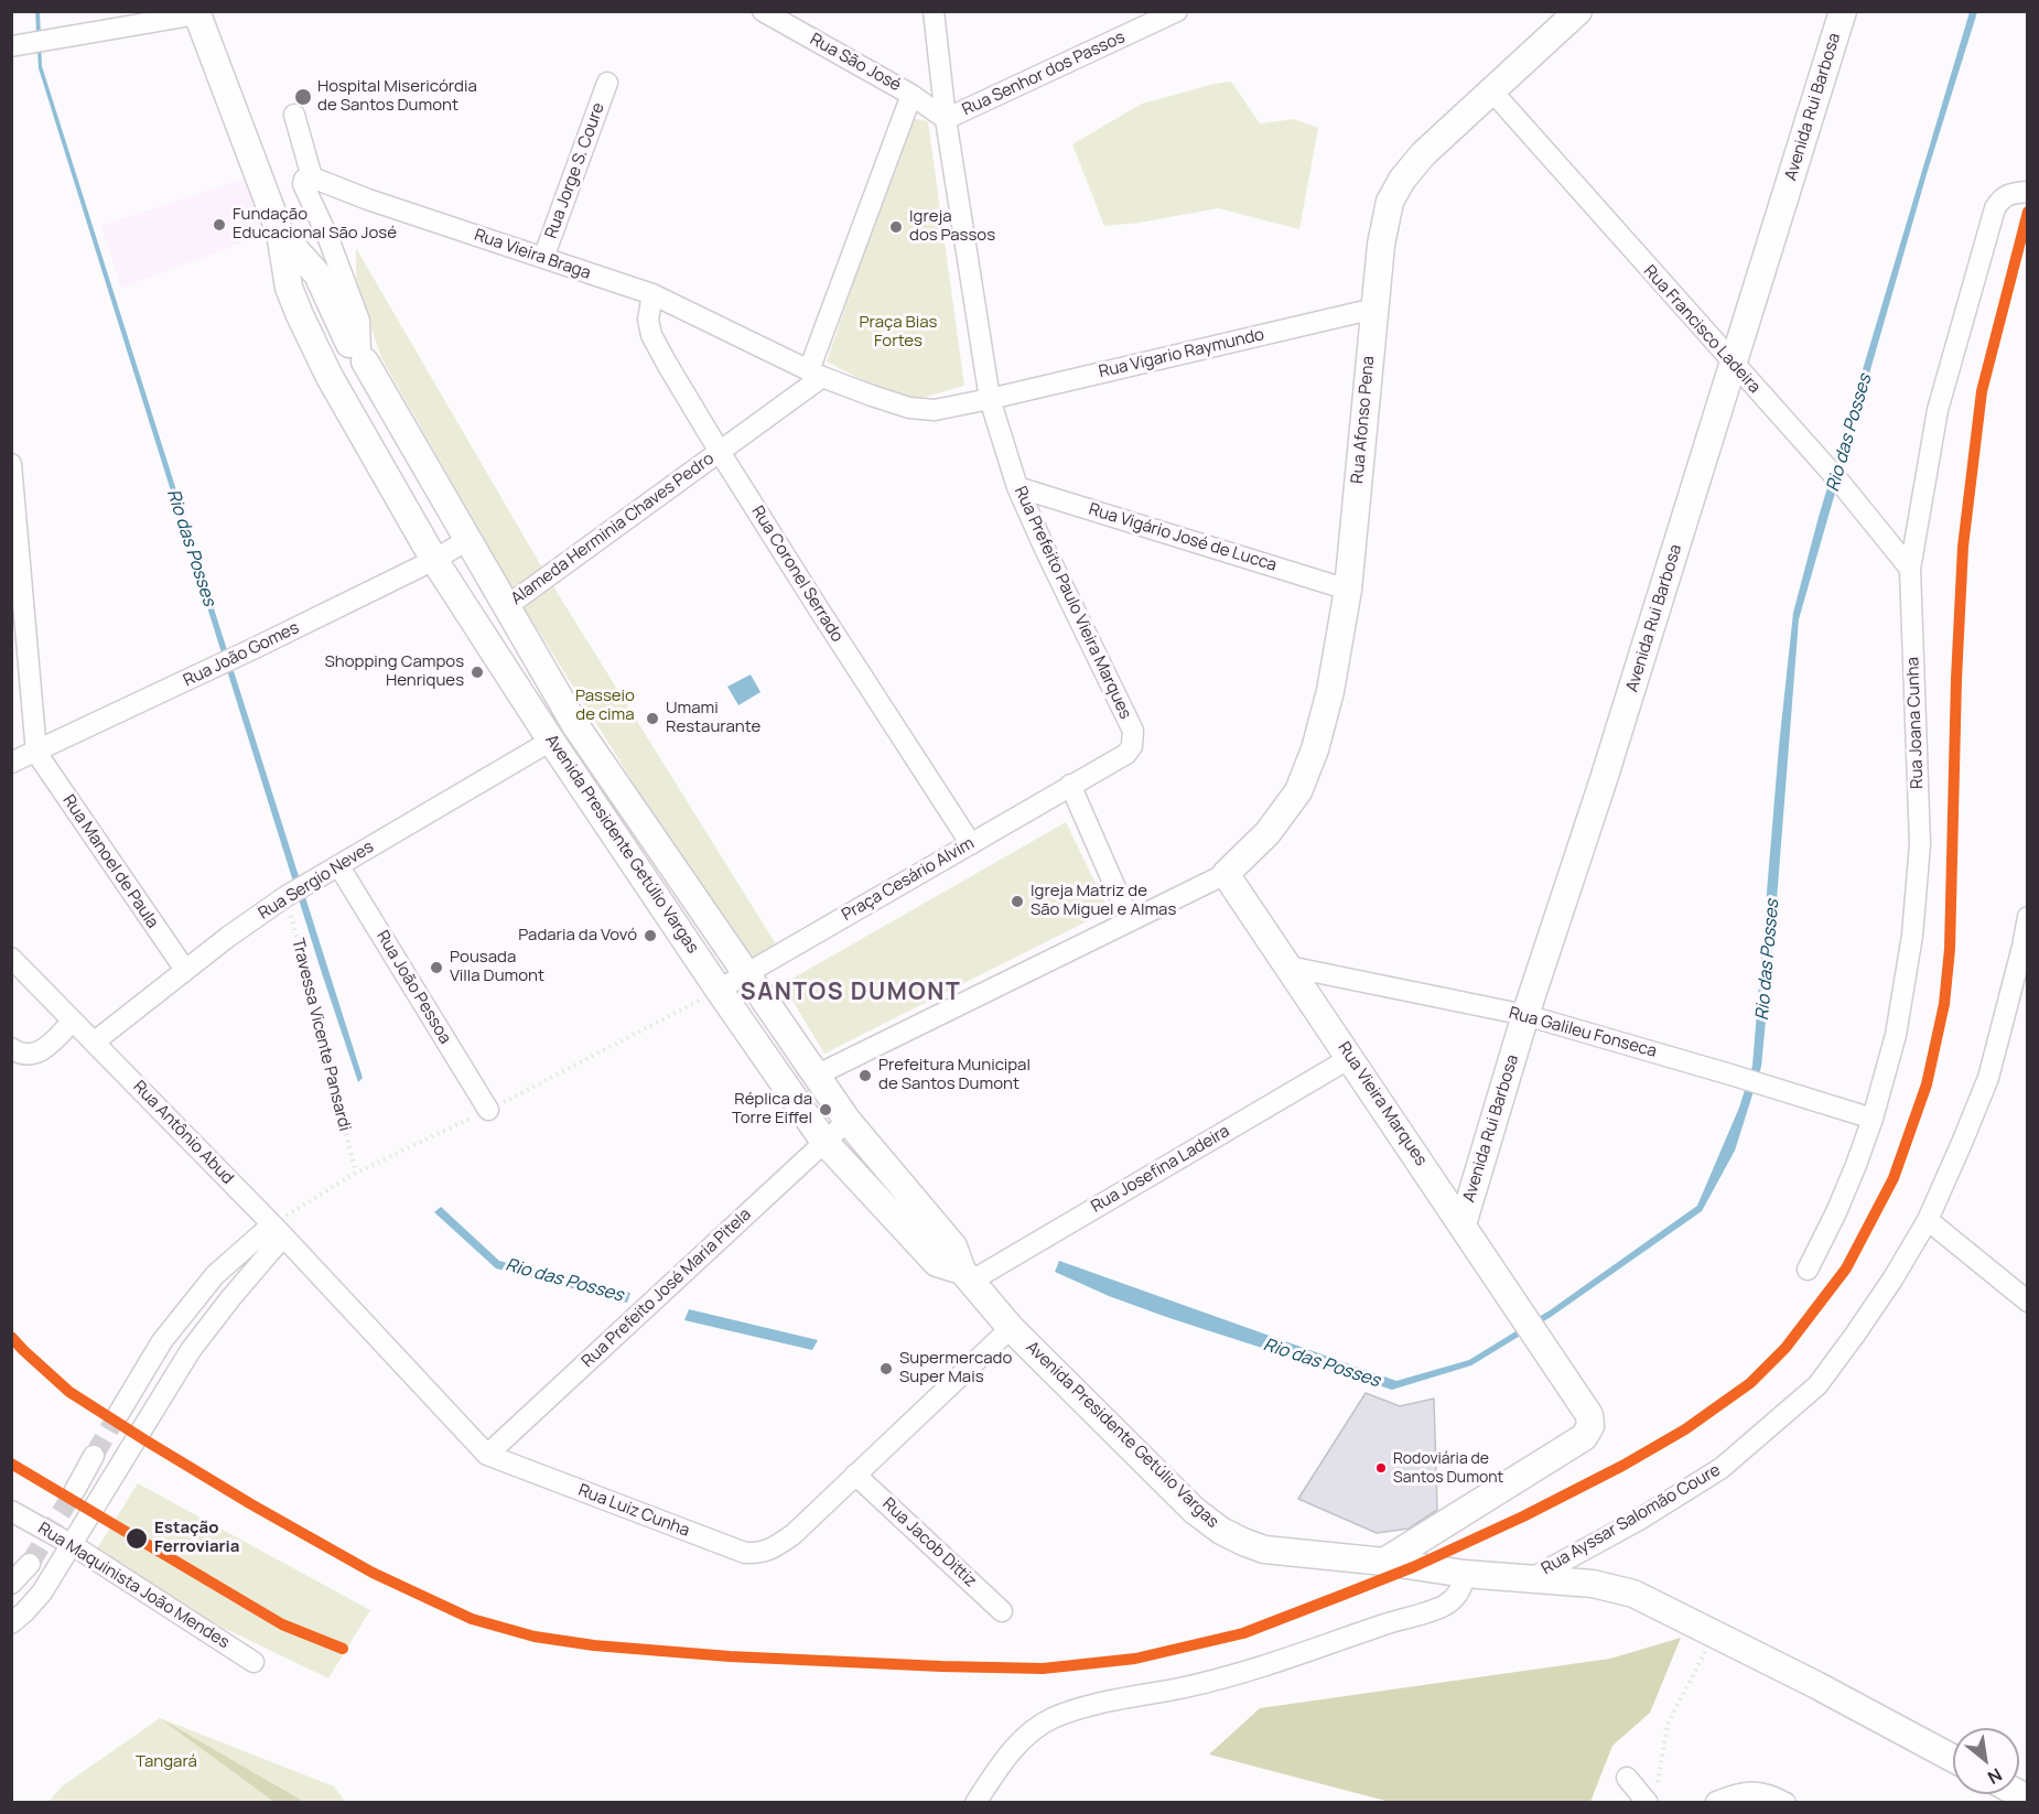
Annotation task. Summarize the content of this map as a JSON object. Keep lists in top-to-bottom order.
{
  "streets": {
    "main road": [
      "Avenida Rui Barbosa",
      "Rua Afonso Pena",
      "Avenida Presidente Getúlio Vargas",
      "Rua Vieira Marques"
    ],
    "street": [
      "Rua São José",
      "Rua Senhor dos Passos",
      "Rua Jorge S. Coure",
      "Rua Vieira Braga",
      "Rua Francisco Ladeira",
      "Rua Vigario Raymundo",
      "Alameda Herminia Chaves Pedro",
      "Rua Vigário José de Lucca",
      "Rua Coronel Serrado",
      "Rua Prefeito Paulo Vieira Marques",
      "Rua João Gomes",
      "Rua Joana Cunha",
      "Rua Manoel de Paula",
      "Praça Cesário Alvim",
      "Rua Sergio Neves",
      "Rua João Pessoa",
      "Rua Galileu Fonseca",
      "Rua Antônio Abud",
      "Rua Josefina Ladeira",
      "Rua Prefeito José Maria Pitela",
      "Rua Luiz Cunha",
      "Rua Ayssar Salomão Coure",
      "Rua Jacob Dittiz",
      "Rua Maquinista João Mendes"
    ],
    "path": ["Travessa Vicente Pansardi"]
  },
  "crossings": [
    ["Rua São José", "Rua Senhor dos Passos"],
    ["Avenida Rui Barbosa", "Rua Francisco Ladeira"],
    ["Avenida Rui Barbosa", "Rua Galileu Fonseca"],
    ["Avenida Rui Barbosa", "Rua Vieira Marques"],
    ["Rua Jorge S. Coure", "Rua Vieira Braga"],
    ["Rua Vieira Braga", "Alameda Herminia Chaves Pedro"],
    ["Rua Vieira Braga", "Rua Coronel Serrado"],
    ["Rua Francisco Ladeira", "Rua Afonso Pena"],
    ["Rua Francisco Ladeira", "Rua Joana Cunha"],
    ["Rua Vigario Raymundo", "Rua Afonso Pena"],
    ["Rua Vigario Raymundo", "Rua Prefeito Paulo Vieira Marques"],
    ["Rua Afonso Pena", "Rua Vigário José de Lucca"],
    ["Rua Afonso Pena", "Rua Vieira Marques"],
    ["Alameda Herminia Chaves Pedro", "Rua Coronel Serrado"],
    ["Alameda Herminia Chaves Pedro", "Avenida Presidente Getúlio Vargas"],
    ["Rua Vigário José de Lucca", "Rua Prefeito Paulo Vieira Marques"],
    ["Rua Coronel Serrado", "Praça Cesário Alvim"],
    ["Rua Prefeito Paulo Vieira Marques", "Praça Cesário Alvim"],
    ["Rua João Gomes", "Avenida Presidente Getúlio Vargas"],
    ["Rua João Gomes", "Rua Manoel de Paula"],
    ["Rua Joana Cunha", "Rua Galileu Fonseca"],
    ["Avenida Presidente Getúlio Vargas", "Praça Cesário Alvim"],
    ["Avenida Presidente Getúlio Vargas", "Rua Sergio Neves"],
    ["Avenida Presidente Getúlio Vargas", "Rua Vieira Marques"],
    ["Avenida Presidente Getúlio Vargas", "Rua Josefina Ladeira"],
    ["Avenida Presidente Getúlio Vargas", "Rua Prefeito José Maria Pitela"],
    ["Avenida Presidente Getúlio Vargas", "Rua Luiz Cunha"],
    ["Avenida Presidente Getúlio Vargas", "Rua Ayssar Salomão Coure"],
    ["Rua Manoel de Paula", "Rua Sergio Neves"],
    ["Rua Sergio Neves", "Rua João Pessoa"],
    ["Rua Sergio Neves", "Travessa Vicente Pansardi"],
    ["Rua Sergio Neves", "Rua Antônio Abud"],
    ["Rua Galileu Fonseca", "Rua Vieira Marques"],
    ["Rua Vieira Marques", "Rua Josefina Ladeira"],
    ["Rua Antônio Abud", "Rua Luiz Cunha"],
    ["Rua Prefeito José Maria Pitela", "Rua Luiz Cunha"],
    ["Rua Luiz Cunha", "Rua Jacob Dittiz"]
  ],
  "districts": ["SANTOS DUMONT"],
  "water": ["Rio das Posses"],
  "parks": ["Praça Bias Fortes", "Passeio de cima", "Tangará"],
  "places": [
    "Hospital Misericórdia de Santos Dumont",
    "Fundação Educacional São José",
    "Igreja dos Passos",
    "Shopping Campos Henriques",
    "Umami Restaurante",
    "Igreja Matriz de São Miguel e Almas",
    "Padaria da Vovó",
    "Pousada Villa Dumont",
    "Prefeitura Municipal de Santos Dumont",
    "Réplica da Torre Eiffel",
    "Supermercado Super Mais",
    "Rodoviária de Santos Dumont",
    "Estação Ferroviaria"
  ],
  "north": "bottom right"
}
